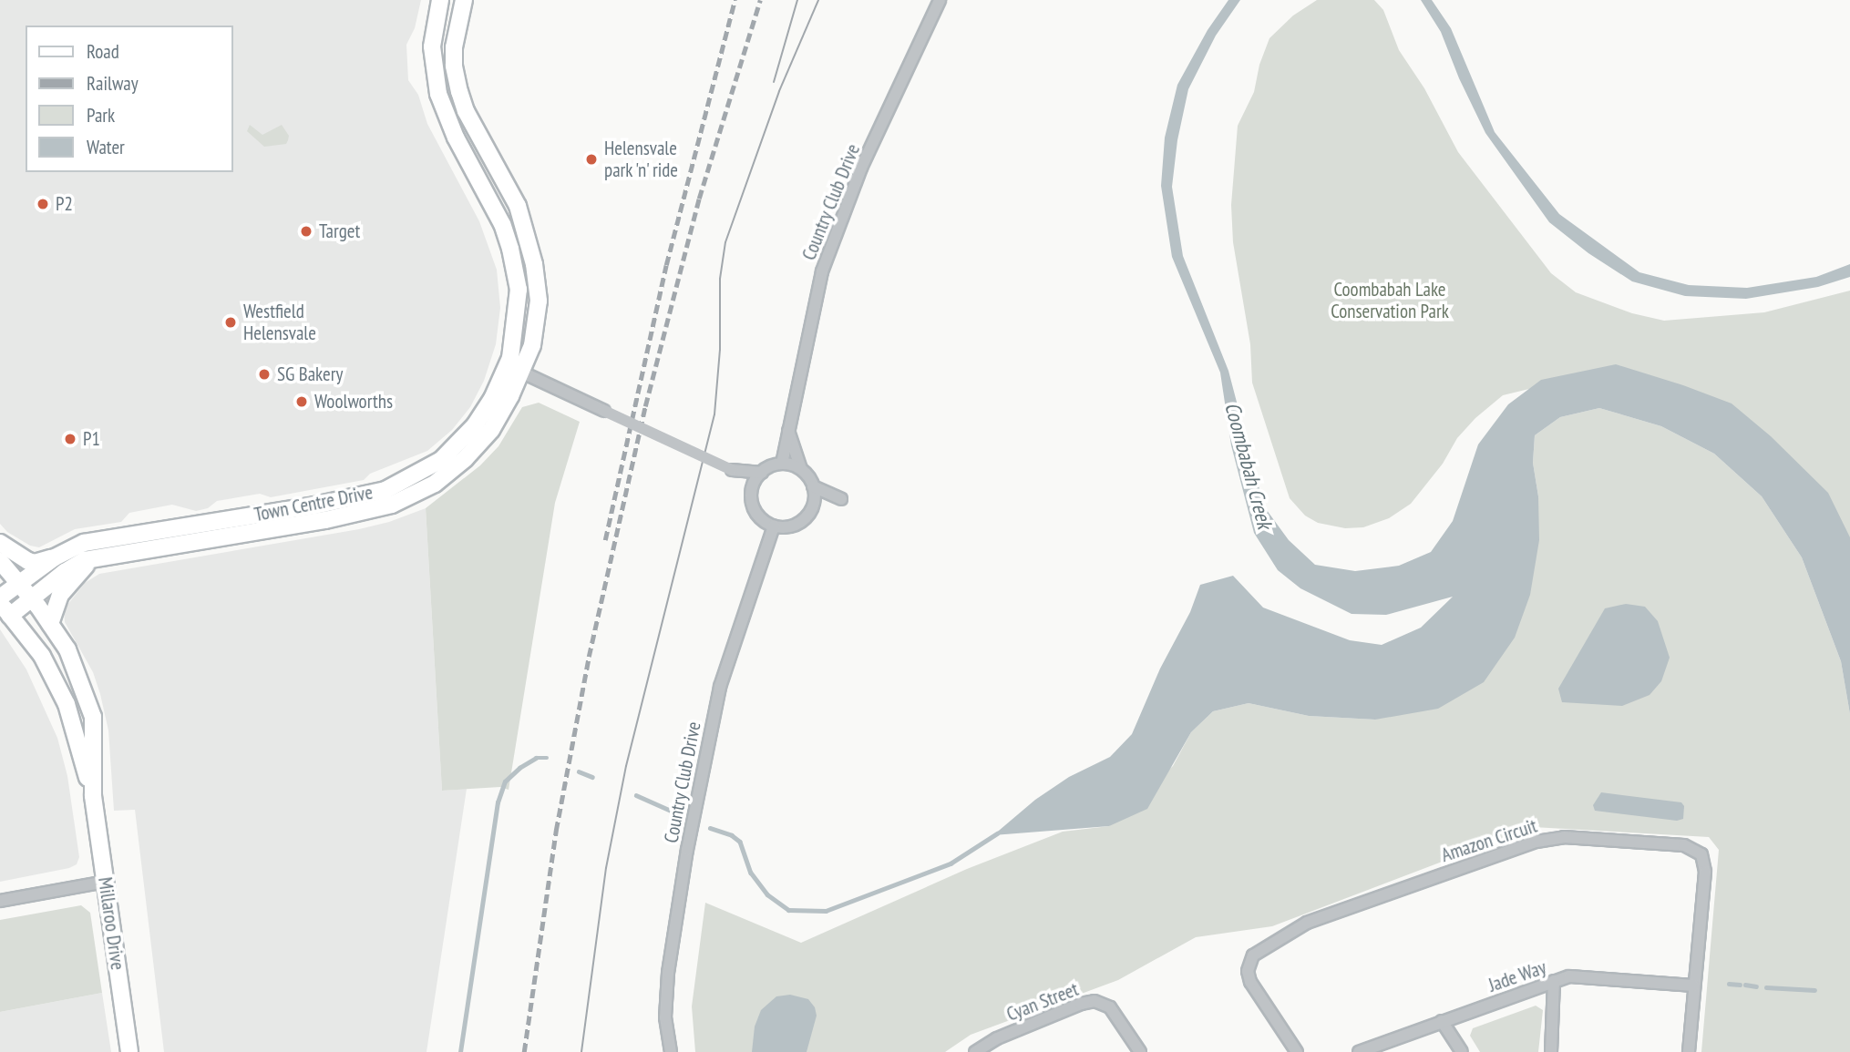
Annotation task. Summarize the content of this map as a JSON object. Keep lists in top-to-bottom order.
{
  "streets": {
    "street": [
      "Country Club Drive",
      "Town Centre Drive",
      "Amazon Circuit",
      "Millaroo Drive",
      "Jade Way",
      "Cyan Street"
    ]
  },
  "crossings": [
    ["Town Centre Drive", "Millaroo Drive"],
    ["Amazon Circuit", "Jade Way"]
  ],
  "water": ["Coombabah Creek"],
  "parks": ["Coombabah Lake Conservation Park"],
  "places": [
    "Helensvale park 'n' ride",
    "P2",
    "Target",
    "Westfield Helensvale",
    "SG Bakery",
    "Woolworths",
    "P1"
  ],
  "legend": [
    "Road",
    "Railway",
    "Park",
    "Water"
  ]
}
